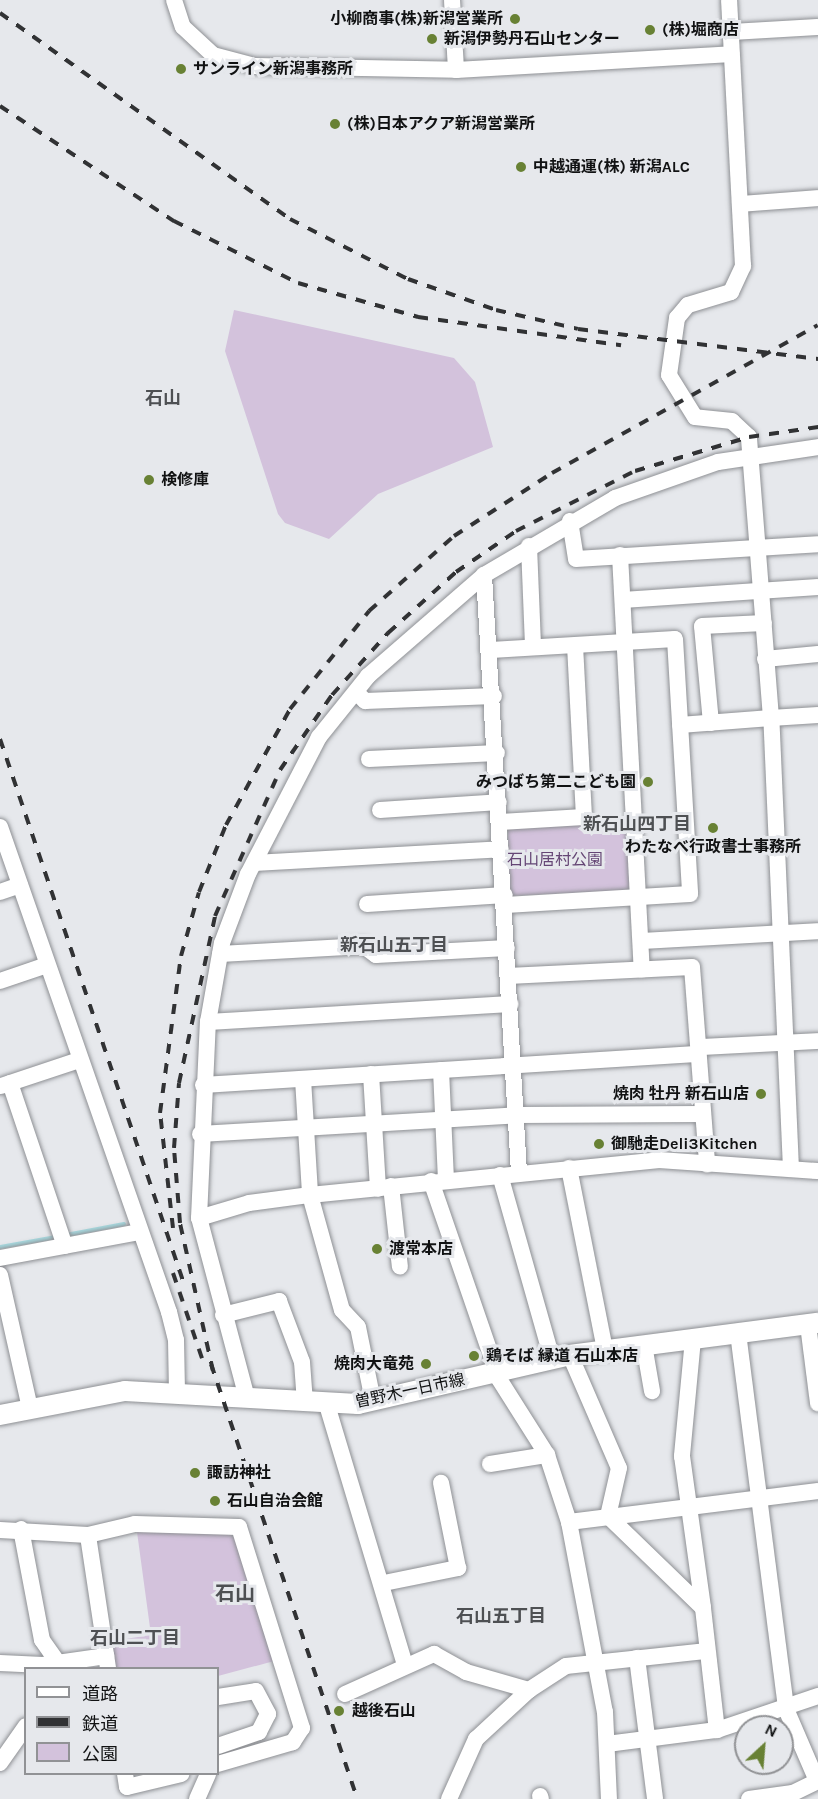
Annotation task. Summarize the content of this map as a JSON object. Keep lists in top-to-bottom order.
{
  "streets": {
    "main road": ["曽野木一日市線"]
  },
  "districts": [
    "石山",
    "新石山四丁目",
    "新石山五丁目",
    "石山",
    "石山五丁目",
    "石山二丁目"
  ],
  "parks": ["石山居村公園"],
  "places": [
    "小柳商事(株)新潟営業所",
    "(株)堀商店",
    "新潟伊勢丹石山センター",
    "サンライン新潟事務所",
    "(株)日本アクア新潟営業所",
    "中越通運(株) 新潟ALC",
    "検修庫",
    "みつばち第二こども園",
    "わたなべ行政書士事務所",
    "焼肉 牡丹 新石山店",
    "御馳走Deli3Kitchen",
    "渡常本店",
    "鶏そば 縁道 石山本店",
    "焼肉大竜苑",
    "諏訪神社",
    "石山自治会館",
    "越後石山"
  ],
  "legend": ["道路", "鉄道", "公園"],
  "north": "top right"
}
